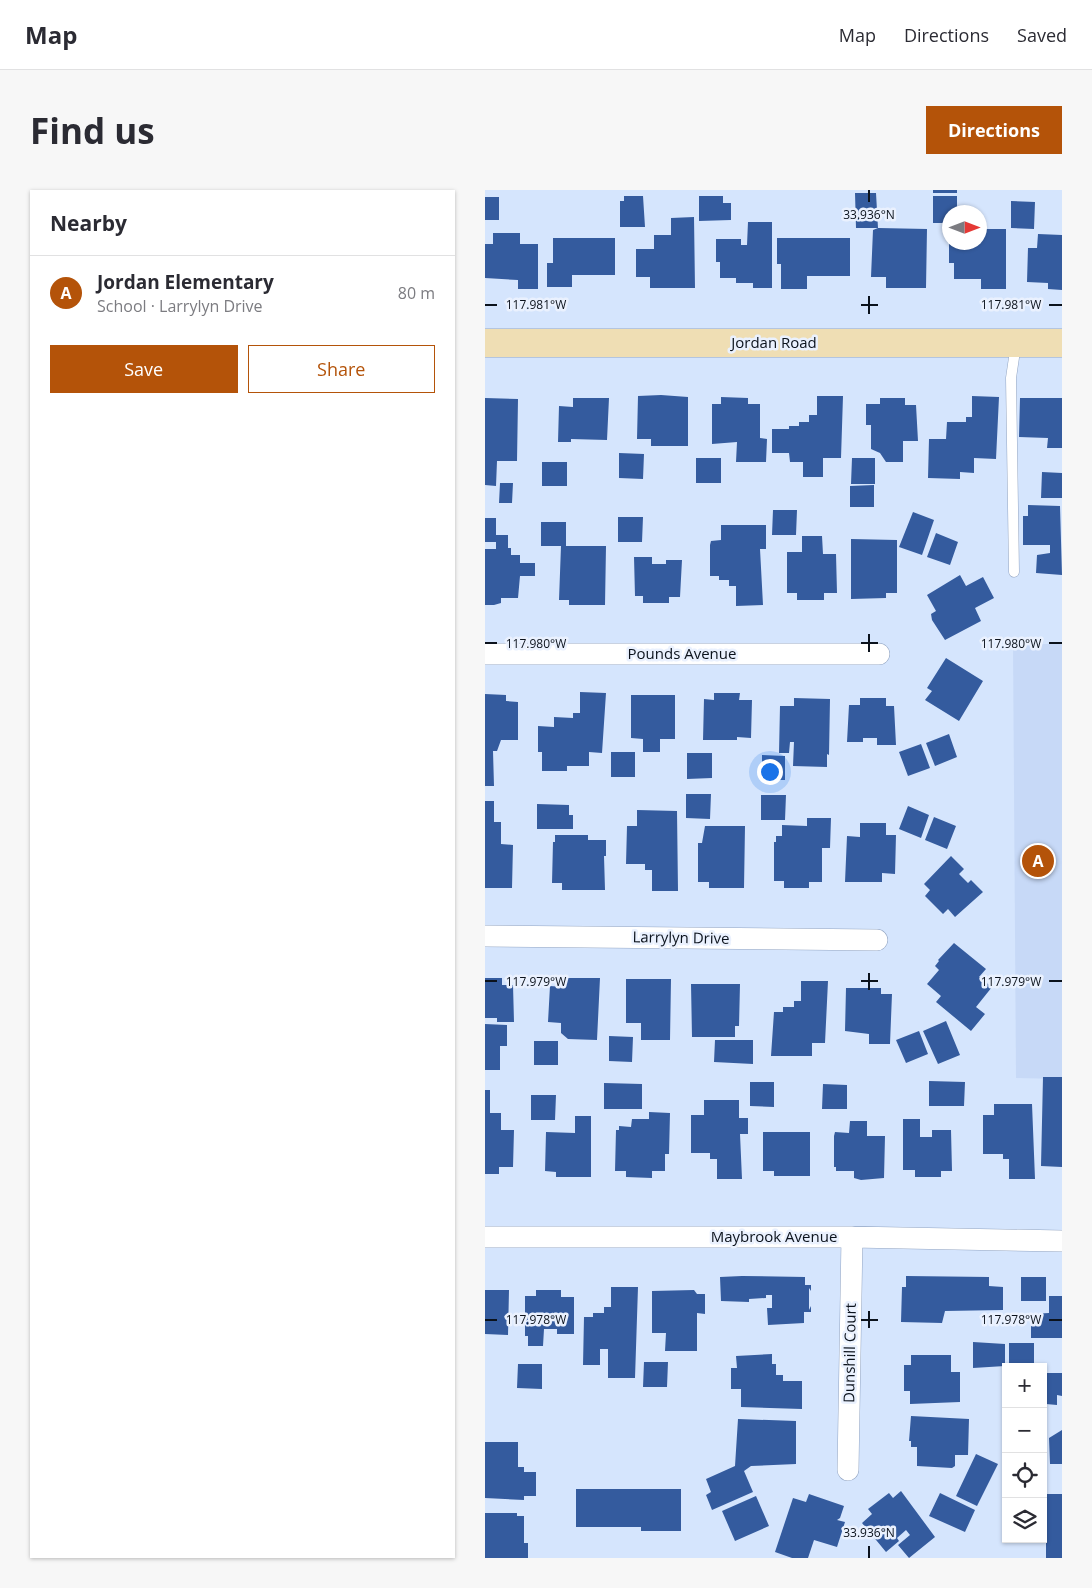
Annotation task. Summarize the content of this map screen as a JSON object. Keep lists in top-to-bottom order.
{
  "streets": {
    "street": [
      "Jordan Road",
      "Pounds Avenue",
      "Larrylyn Drive",
      "Maybrook Avenue",
      "Dunshill Court"
    ]
  },
  "crossings": [
    ["Maybrook Avenue", "Dunshill Court"]
  ],
  "north": "right",
  "page": {
    "header": "Map",
    "nav": ["Map", "Directions", "Saved"],
    "buttons": [
      "Directions",
      ["Save", "Share"]
    ],
    "title": "Find us",
    "heading": "Nearby",
    "list": [
      {
        "mark": "A",
        "name": "Jordan Elementary",
        "note": "School · Larrylyn Drive",
        "value": "80 m"
      }
    ],
    "pins": "A",
    "map_buttons": ["+", "−"]
  },
  "coordinates": [
    "33.936°N",
    "117.981°W",
    "117.980°W",
    "117.979°W",
    "117.978°W"
  ]
}
